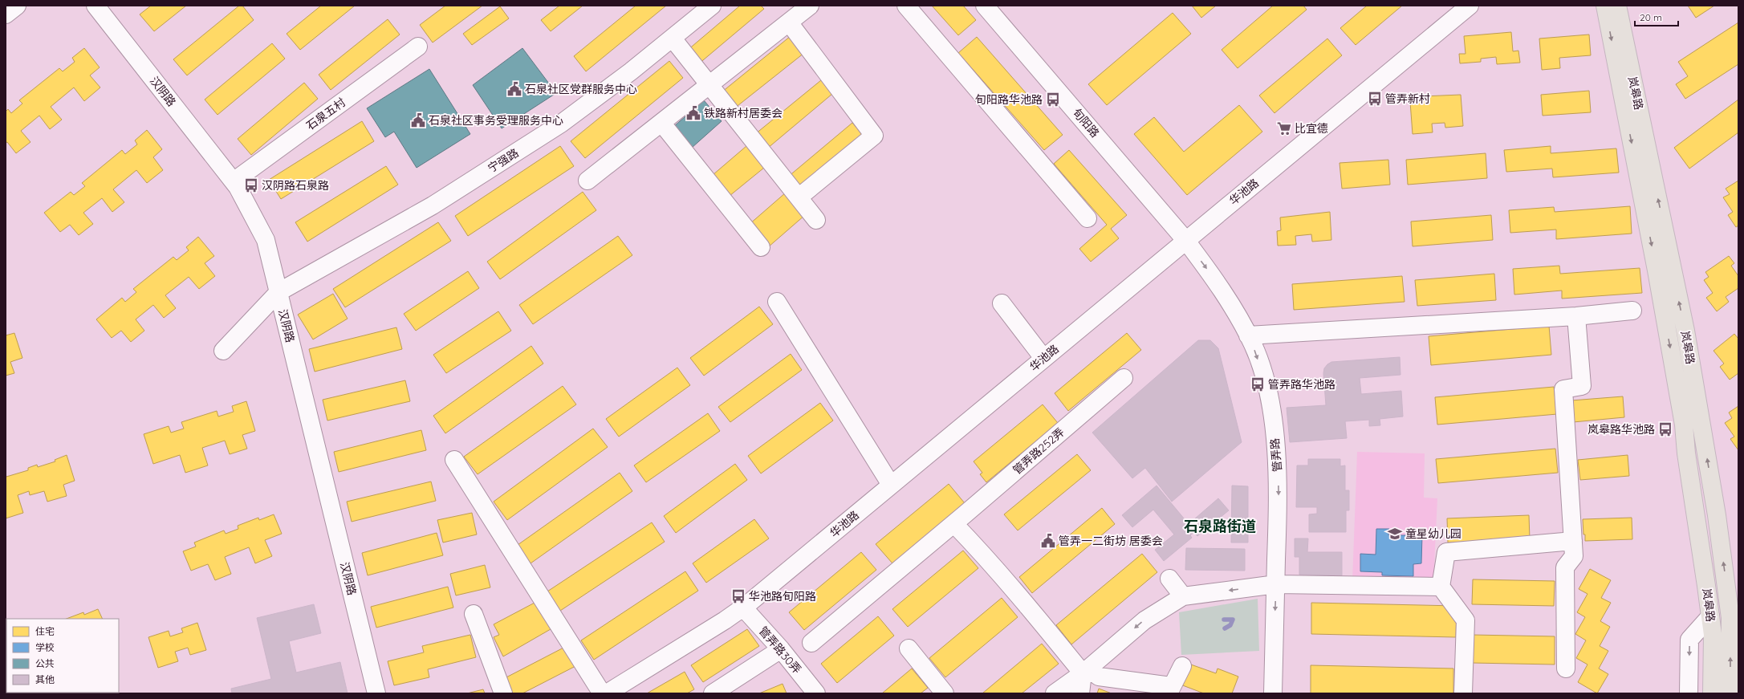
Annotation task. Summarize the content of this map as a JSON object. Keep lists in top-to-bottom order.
{
  "streets": {
    "main road": ["岚皋路"],
    "street": [
      "汉阴路",
      "石泉五村",
      "旬阳路",
      "宁强路",
      "华池路",
      "管弄路252弄",
      "管弄路",
      "管弄路30弄"
    ]
  },
  "crossings": [
    ["汉阴路", "石泉五村"],
    ["汉阴路", "宁强路"],
    ["旬阳路", "华池路"],
    ["旬阳路", "管弄路"],
    ["华池路", "管弄路"],
    ["华池路", "管弄路30弄"]
  ],
  "one_way": ["管弄路"],
  "districts": ["石泉路街道"],
  "places": {
    "public building": [
      "石泉社区党群服务中心",
      "铁路新村居委会",
      "石泉社区事务受理服务中心",
      "管弄一二街坊 居委会"
    ],
    "bus stop": [
      "管弄新村",
      "旬阳路华池路",
      "汉阴路石泉路",
      "管弄路华池路",
      "岚皋路华池路",
      "华池路旬阳路"
    ],
    "supermarket": ["比宜德"],
    "school or university": ["童星幼儿园"]
  },
  "legend": [
    "住宅",
    "学校",
    "公共",
    "其他"
  ],
  "scale_bar": "20 m"
}
